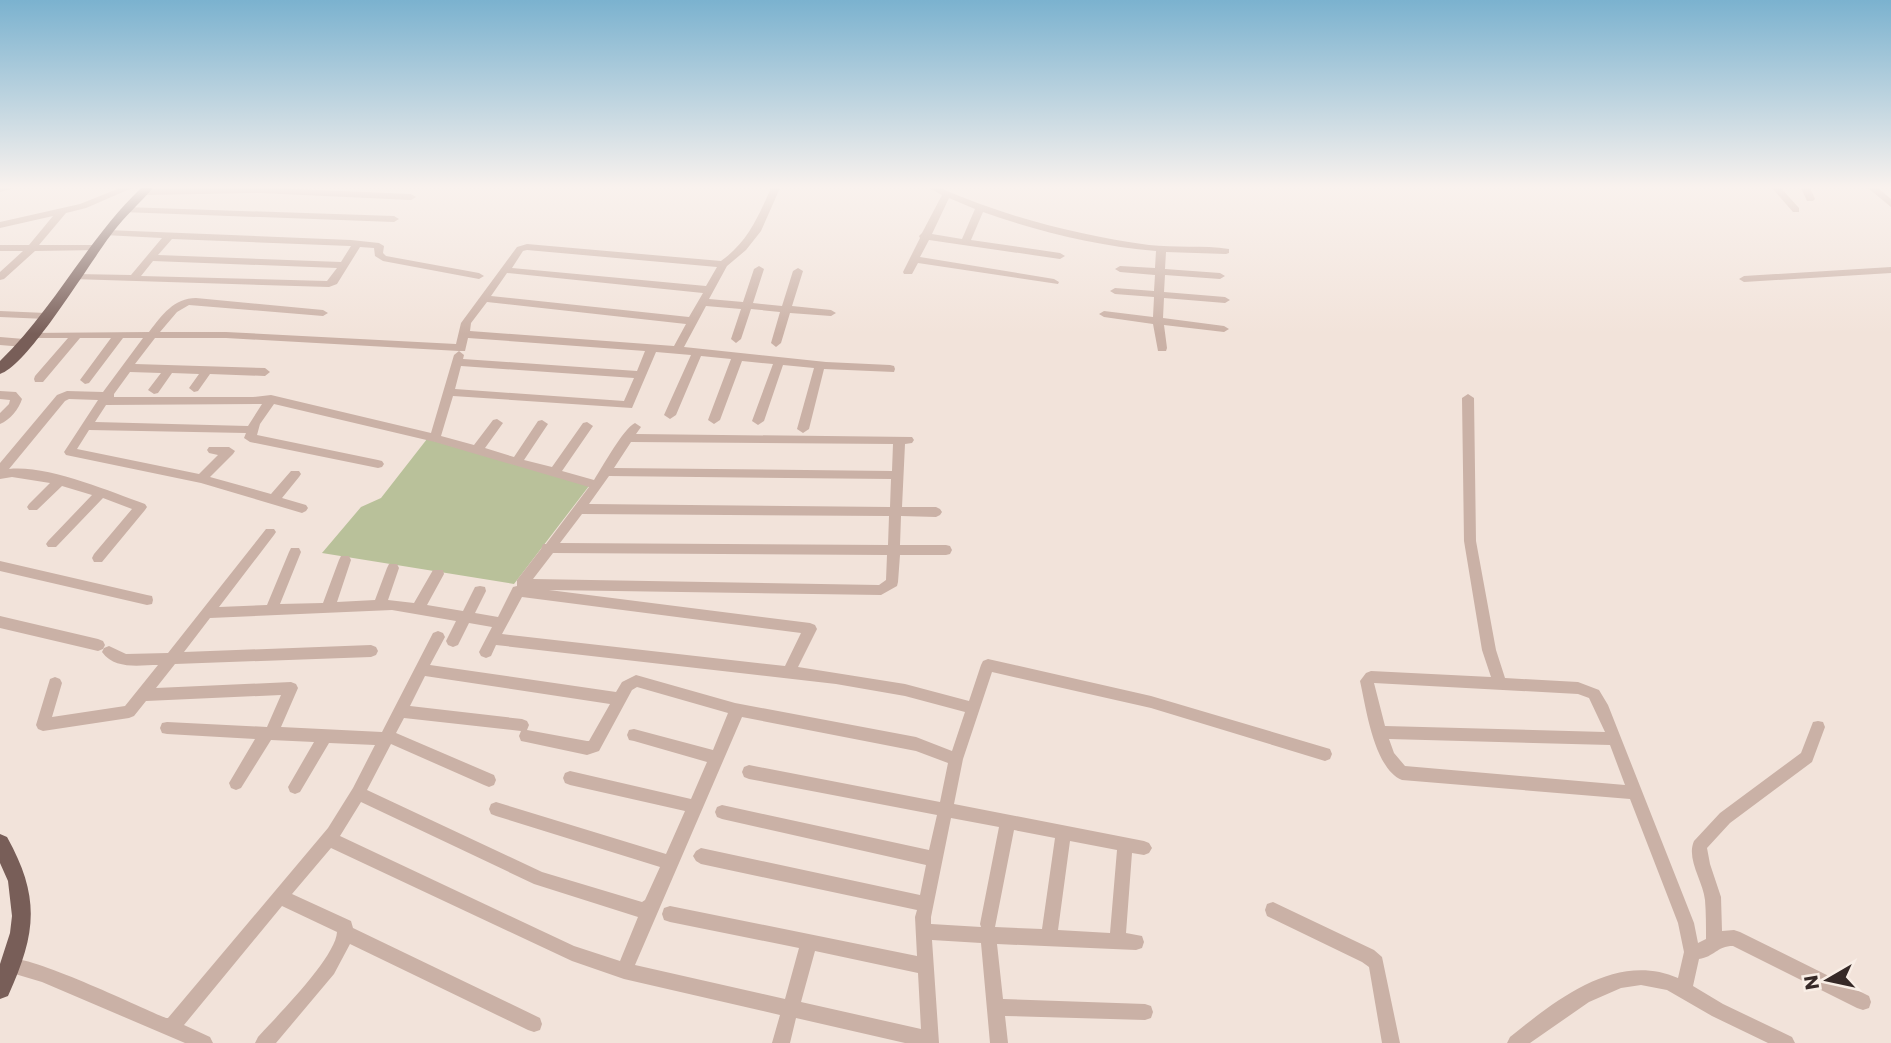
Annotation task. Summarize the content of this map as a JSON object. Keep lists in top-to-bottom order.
{
  "north": "left"
}
